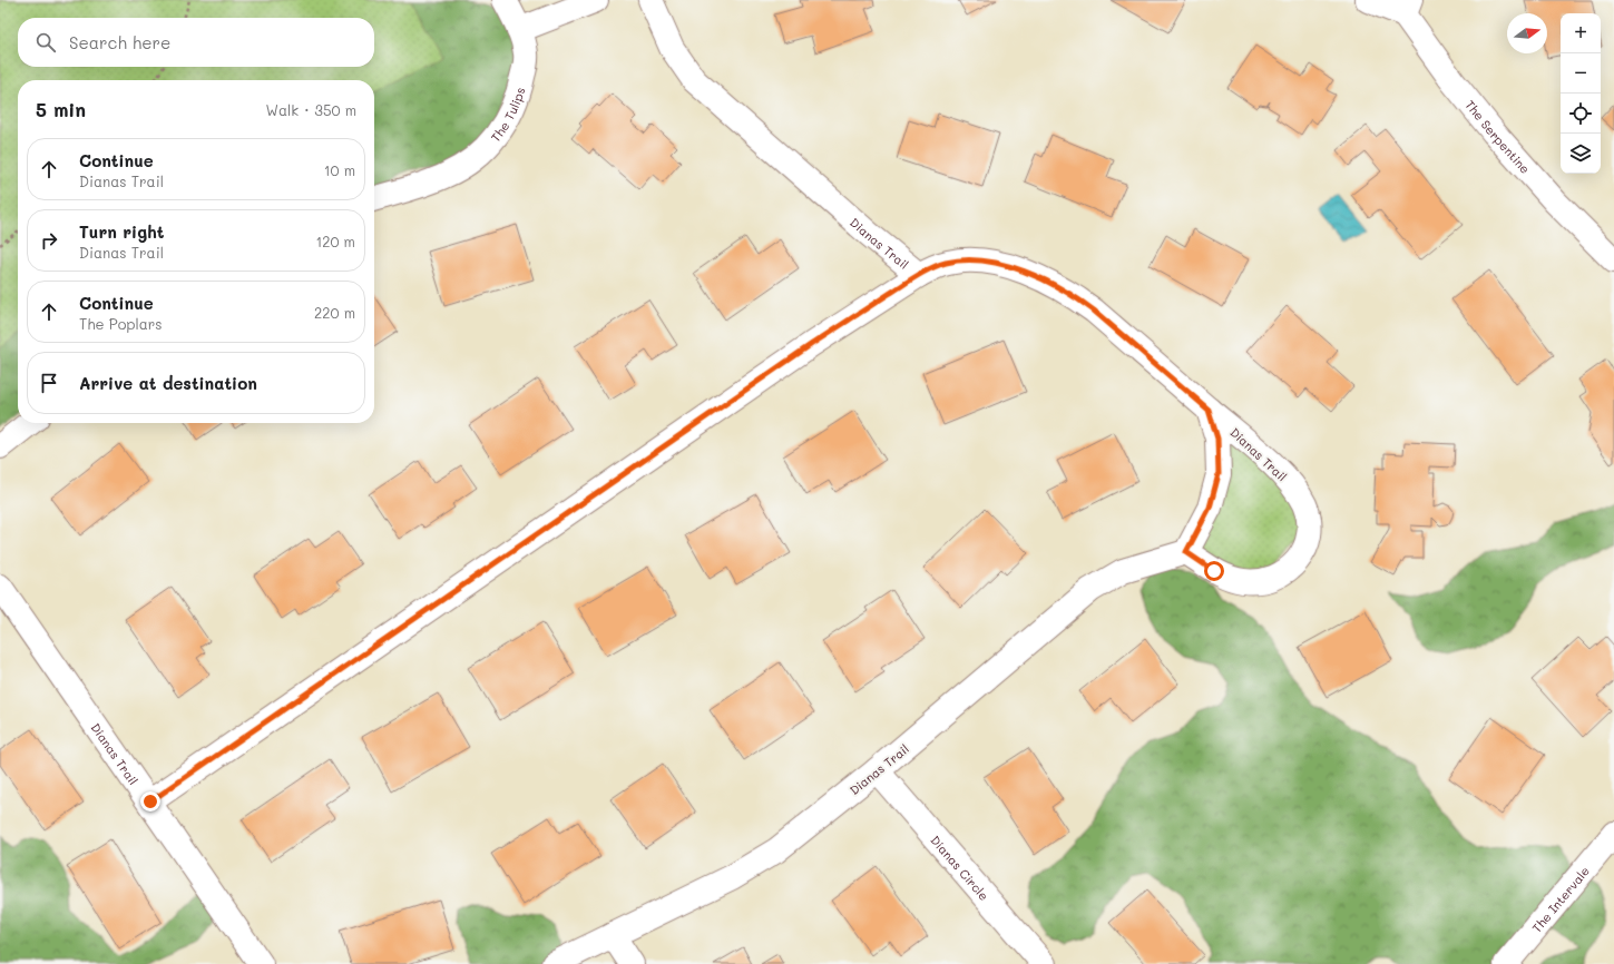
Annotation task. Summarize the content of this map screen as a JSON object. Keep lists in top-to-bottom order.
{
  "streets": {
    "street": [
      "The Tulips",
      "The Serpentine",
      "Dianas Trail",
      "Dianas Circle",
      "The Intervale"
    ]
  },
  "crossings": [
    ["Dianas Trail", "Dianas Circle"]
  ],
  "north": "right",
  "page": {
    "map_buttons": ["+", "−"],
    "search": "Search here",
    "heading": ["5 min", "Walk · 350 m"],
    "list": [
      ["Continue", "Dianas Trail", "10 m"],
      ["Turn right", "Dianas Trail", "120 m"],
      ["Continue", "The Poplars", "220 m"],
      "Arrive at destination"
    ]
  }
}
